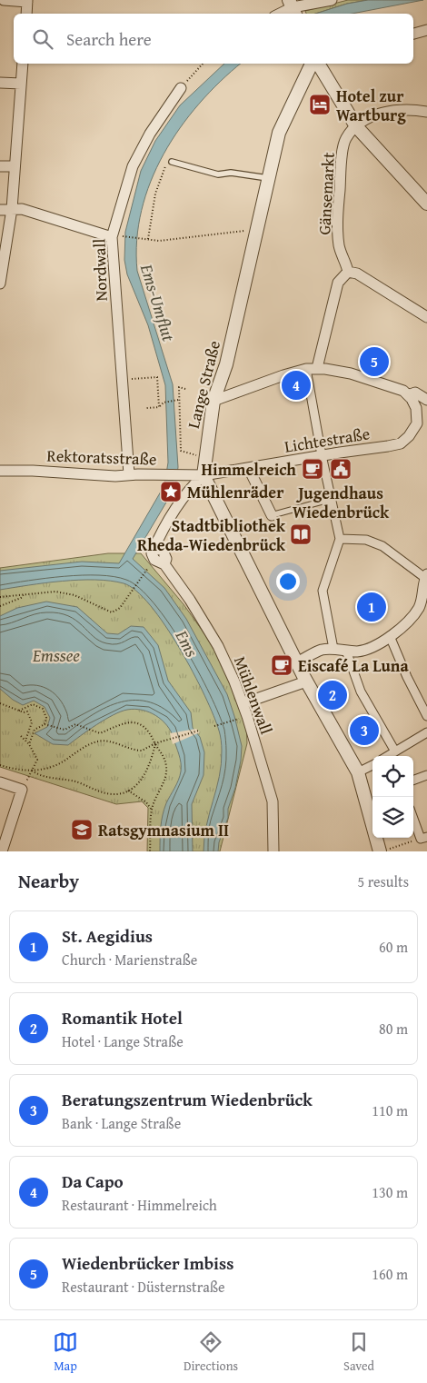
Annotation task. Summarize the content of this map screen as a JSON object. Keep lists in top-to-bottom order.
{
  "streets": {
    "street": [
      "Gänsemarkt",
      "Nordwall",
      "Lange Straße",
      "Lichtestraße",
      "Rektoratsstraße",
      "Mühlenwall"
    ]
  },
  "crossings": [
    ["Nordwall", "Rektoratsstraße"],
    ["Lange Straße", "Lichtestraße"],
    ["Lange Straße", "Rektoratsstraße"],
    ["Lange Straße", "Mühlenwall"],
    ["Lichtestraße", "Rektoratsstraße"],
    ["Lichtestraße", "Mühlenwall"],
    ["Rektoratsstraße", "Mühlenwall"]
  ],
  "water": ["Ems-Umflut", "Ems", "Emssee"],
  "places": {
    "hotel": ["Hotel zur Wartburg"],
    "cafe": ["Himmelreich", "Eiscafé La Luna"],
    "public building": ["Jugendhaus Wiedenbrück"],
    "place": ["Mühlenräder"],
    "library": ["Stadtbibliothek Rheda-Wiedenbrück"],
    "school or university": ["Ratsgymnasium II"]
  },
  "page": {
    "search": "Search here",
    "pins": [
      "5",
      "4",
      "1",
      "2",
      "3"
    ],
    "heading": ["Nearby", "5 results"],
    "list": [
      {
        "mark": "1",
        "name": "St. Aegidius",
        "note": "Church · Marienstraße",
        "value": "60 m"
      },
      {
        "mark": "2",
        "name": "Romantik Hotel",
        "note": "Hotel · Lange Straße",
        "value": "80 m"
      },
      {
        "mark": "3",
        "name": "Beratungszentrum Wiedenbrück",
        "note": "Bank · Lange Straße",
        "value": "110 m"
      },
      {
        "mark": "4",
        "name": "Da Capo",
        "note": "Restaurant · Himmelreich",
        "value": "130 m"
      },
      {
        "mark": "5",
        "name": "Wiedenbrücker Imbiss",
        "note": "Restaurant · Düsternstraße",
        "value": "160 m"
      }
    ],
    "nav": ["Map", "Directions", "Saved"]
  }
}
